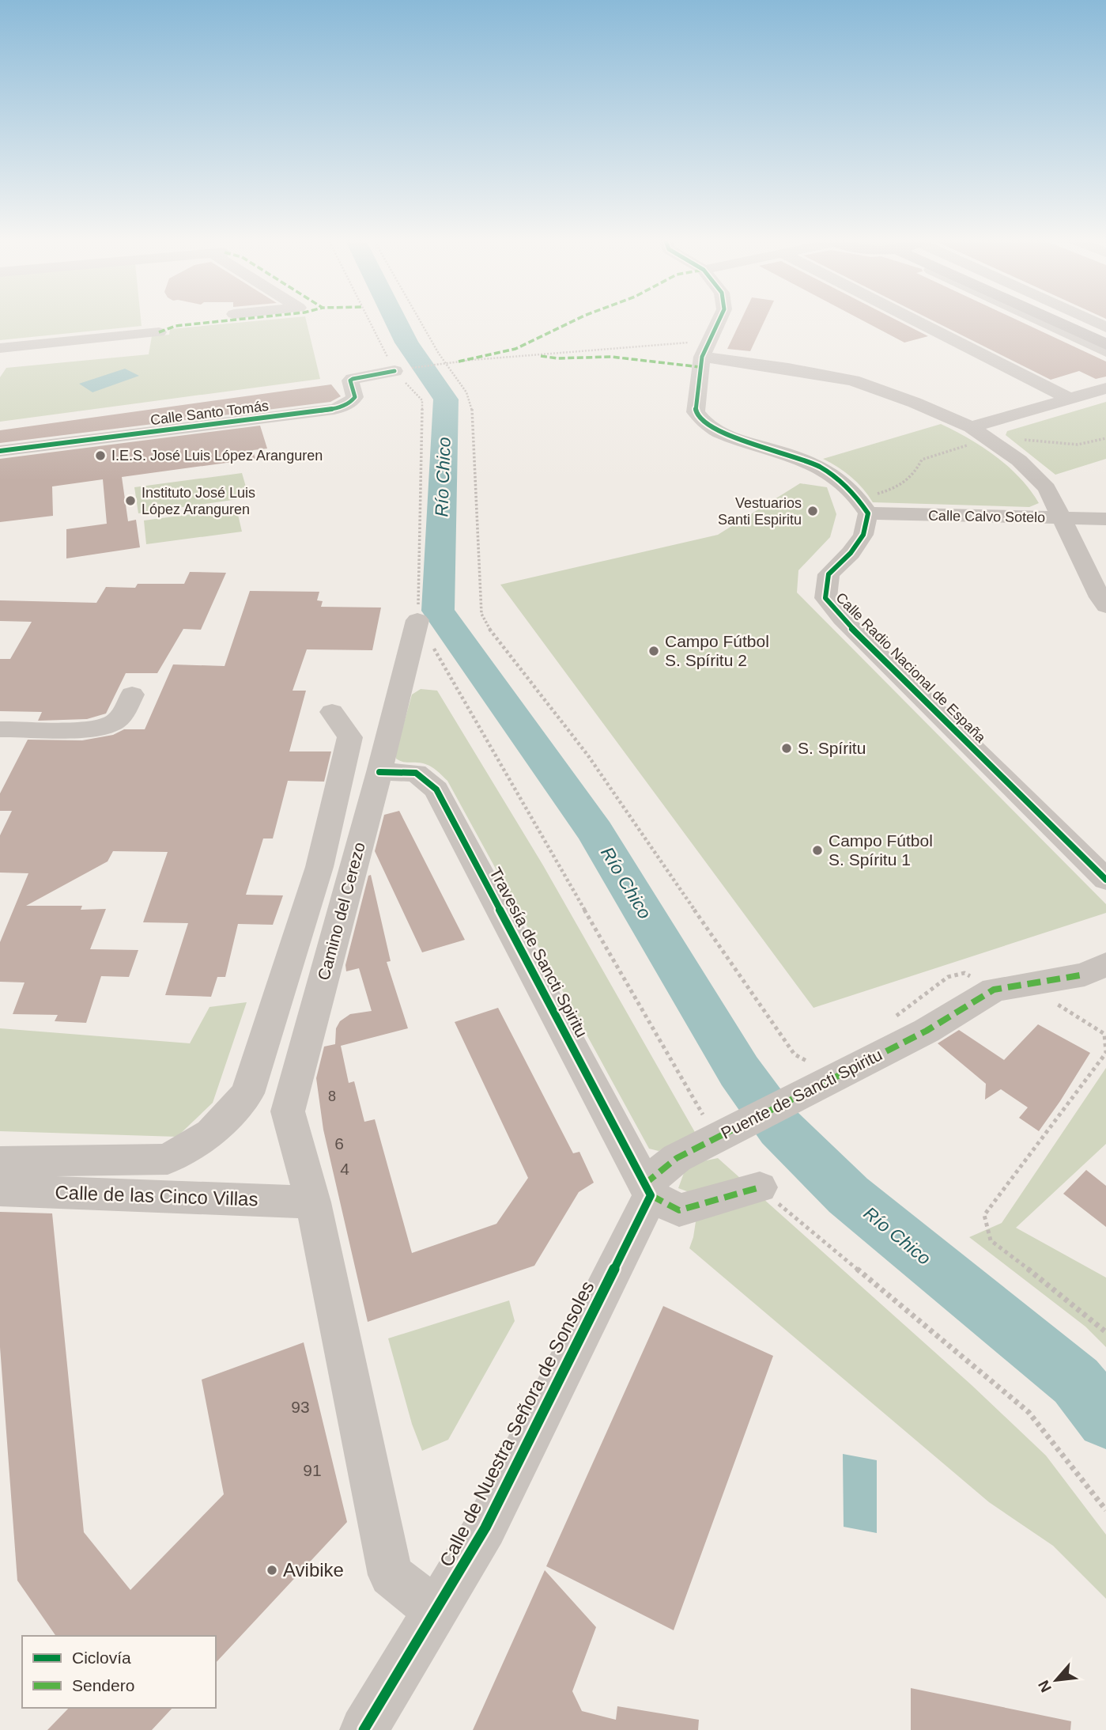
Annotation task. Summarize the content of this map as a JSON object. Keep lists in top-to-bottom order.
{
  "streets": {
    "street": [
      "Calle Santo Tomás",
      "Calle Calvo Sotelo",
      "Calle Radio Nacional de España",
      "Camino del Cerezo",
      "Travesía de Sancti Spiritu",
      "Puente de Sancti Spiritu",
      "Calle de las Cinco Villas",
      "Calle de Nuestra Señora de Sonsoles"
    ]
  },
  "crossings": [
    ["Calle Calvo Sotelo", "Calle Radio Nacional de España"],
    ["Camino del Cerezo", "Travesía de Sancti Spiritu"],
    ["Camino del Cerezo", "Calle de las Cinco Villas"],
    ["Travesía de Sancti Spiritu", "Puente de Sancti Spiritu"],
    ["Travesía de Sancti Spiritu", "Calle de Nuestra Señora de Sonsoles"],
    ["Puente de Sancti Spiritu", "Calle de Nuestra Señora de Sonsoles"]
  ],
  "water": ["Río Chico"],
  "places": [
    "I.E.S. José Luis López Aranguren",
    "Instituto José Luis López Aranguren",
    "Vestuarios Santi Espiritu",
    "Campo Fútbol S. Spíritu 2",
    "S. Spíritu",
    "Campo Fútbol S. Spíritu 1",
    "Avibike"
  ],
  "house_numbers": [
    "8",
    "6",
    "4",
    "93",
    "91"
  ],
  "legend": ["Ciclovía", "Sendero"],
  "north": "bottom left"
}
